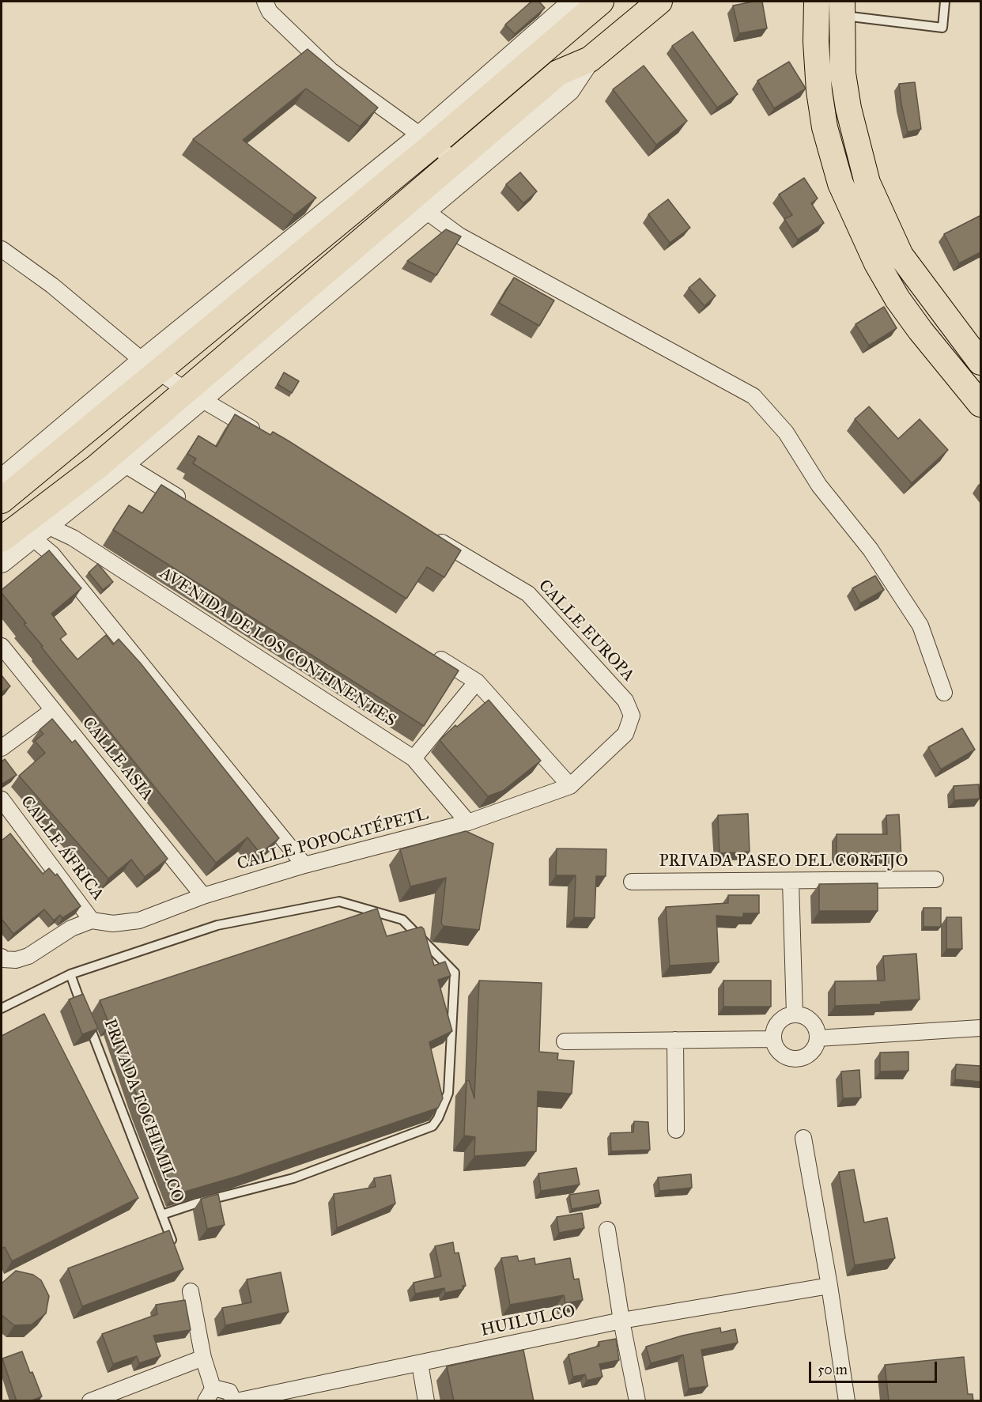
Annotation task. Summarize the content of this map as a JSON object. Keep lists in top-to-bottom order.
{
  "streets": {
    "street": [
      "CALLE EUROPA",
      "AVENIDA DE LOS CONTINENTES",
      "CALLE ASIA",
      "CALLE POPOCATÉPETL",
      "CALLE ÁFRICA",
      "PRIVADA PASEO DEL CORTIJO",
      "HUILULCO"
    ],
    "lane": ["PRIVADA TOCHIMILCO"]
  },
  "crossings": [
    ["CALLE EUROPA", "CALLE POPOCATÉPETL"],
    ["AVENIDA DE LOS CONTINENTES", "CALLE POPOCATÉPETL"],
    ["CALLE ASIA", "CALLE POPOCATÉPETL"],
    ["CALLE POPOCATÉPETL", "CALLE ÁFRICA"]
  ],
  "scale_bar": "50 m"
}
